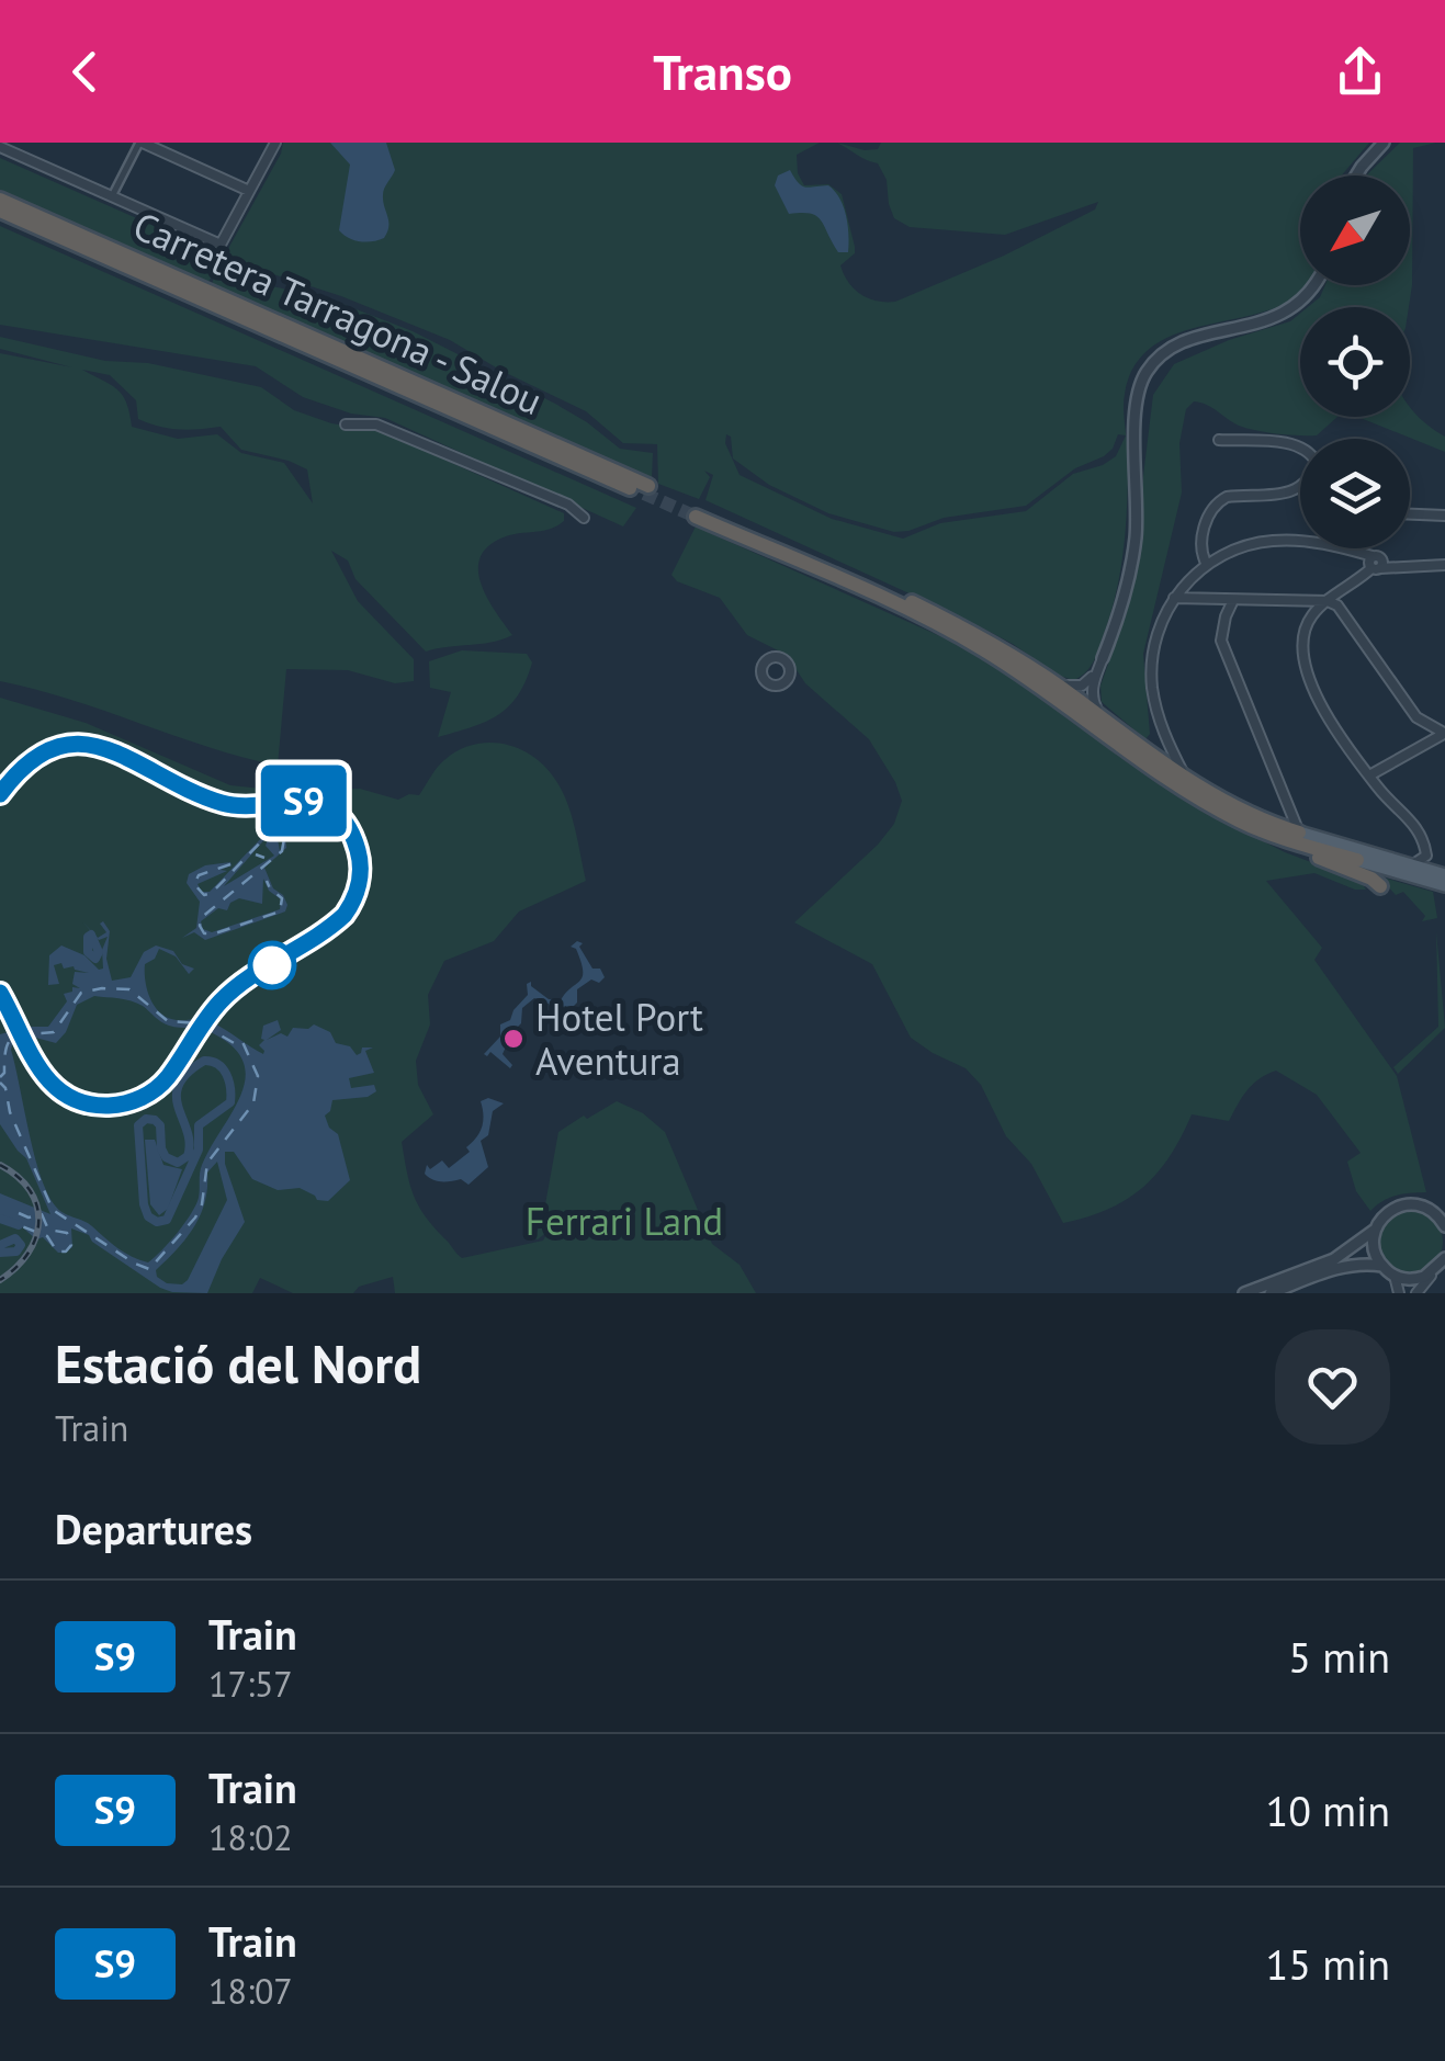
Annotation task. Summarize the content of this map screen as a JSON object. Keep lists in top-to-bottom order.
{
  "streets": {
    "highway": ["Carretera Tarragona - Salou"]
  },
  "parks": ["Ferrari Land"],
  "places": ["Hotel Port Aventura"],
  "north": "bottom left",
  "page": {
    "header": "Transo",
    "on_map": "S9",
    "heading": [
      ["Estació del Nord", "Train"],
      "Departures"
    ],
    "list": [
      {
        "mark": "S9",
        "name": "Train",
        "note": "17:57",
        "value": "5 min"
      },
      {
        "mark": "S9",
        "name": "Train",
        "note": "18:02",
        "value": "10 min"
      },
      {
        "mark": "S9",
        "name": "Train",
        "note": "18:07",
        "value": "15 min"
      }
    ]
  }
}
